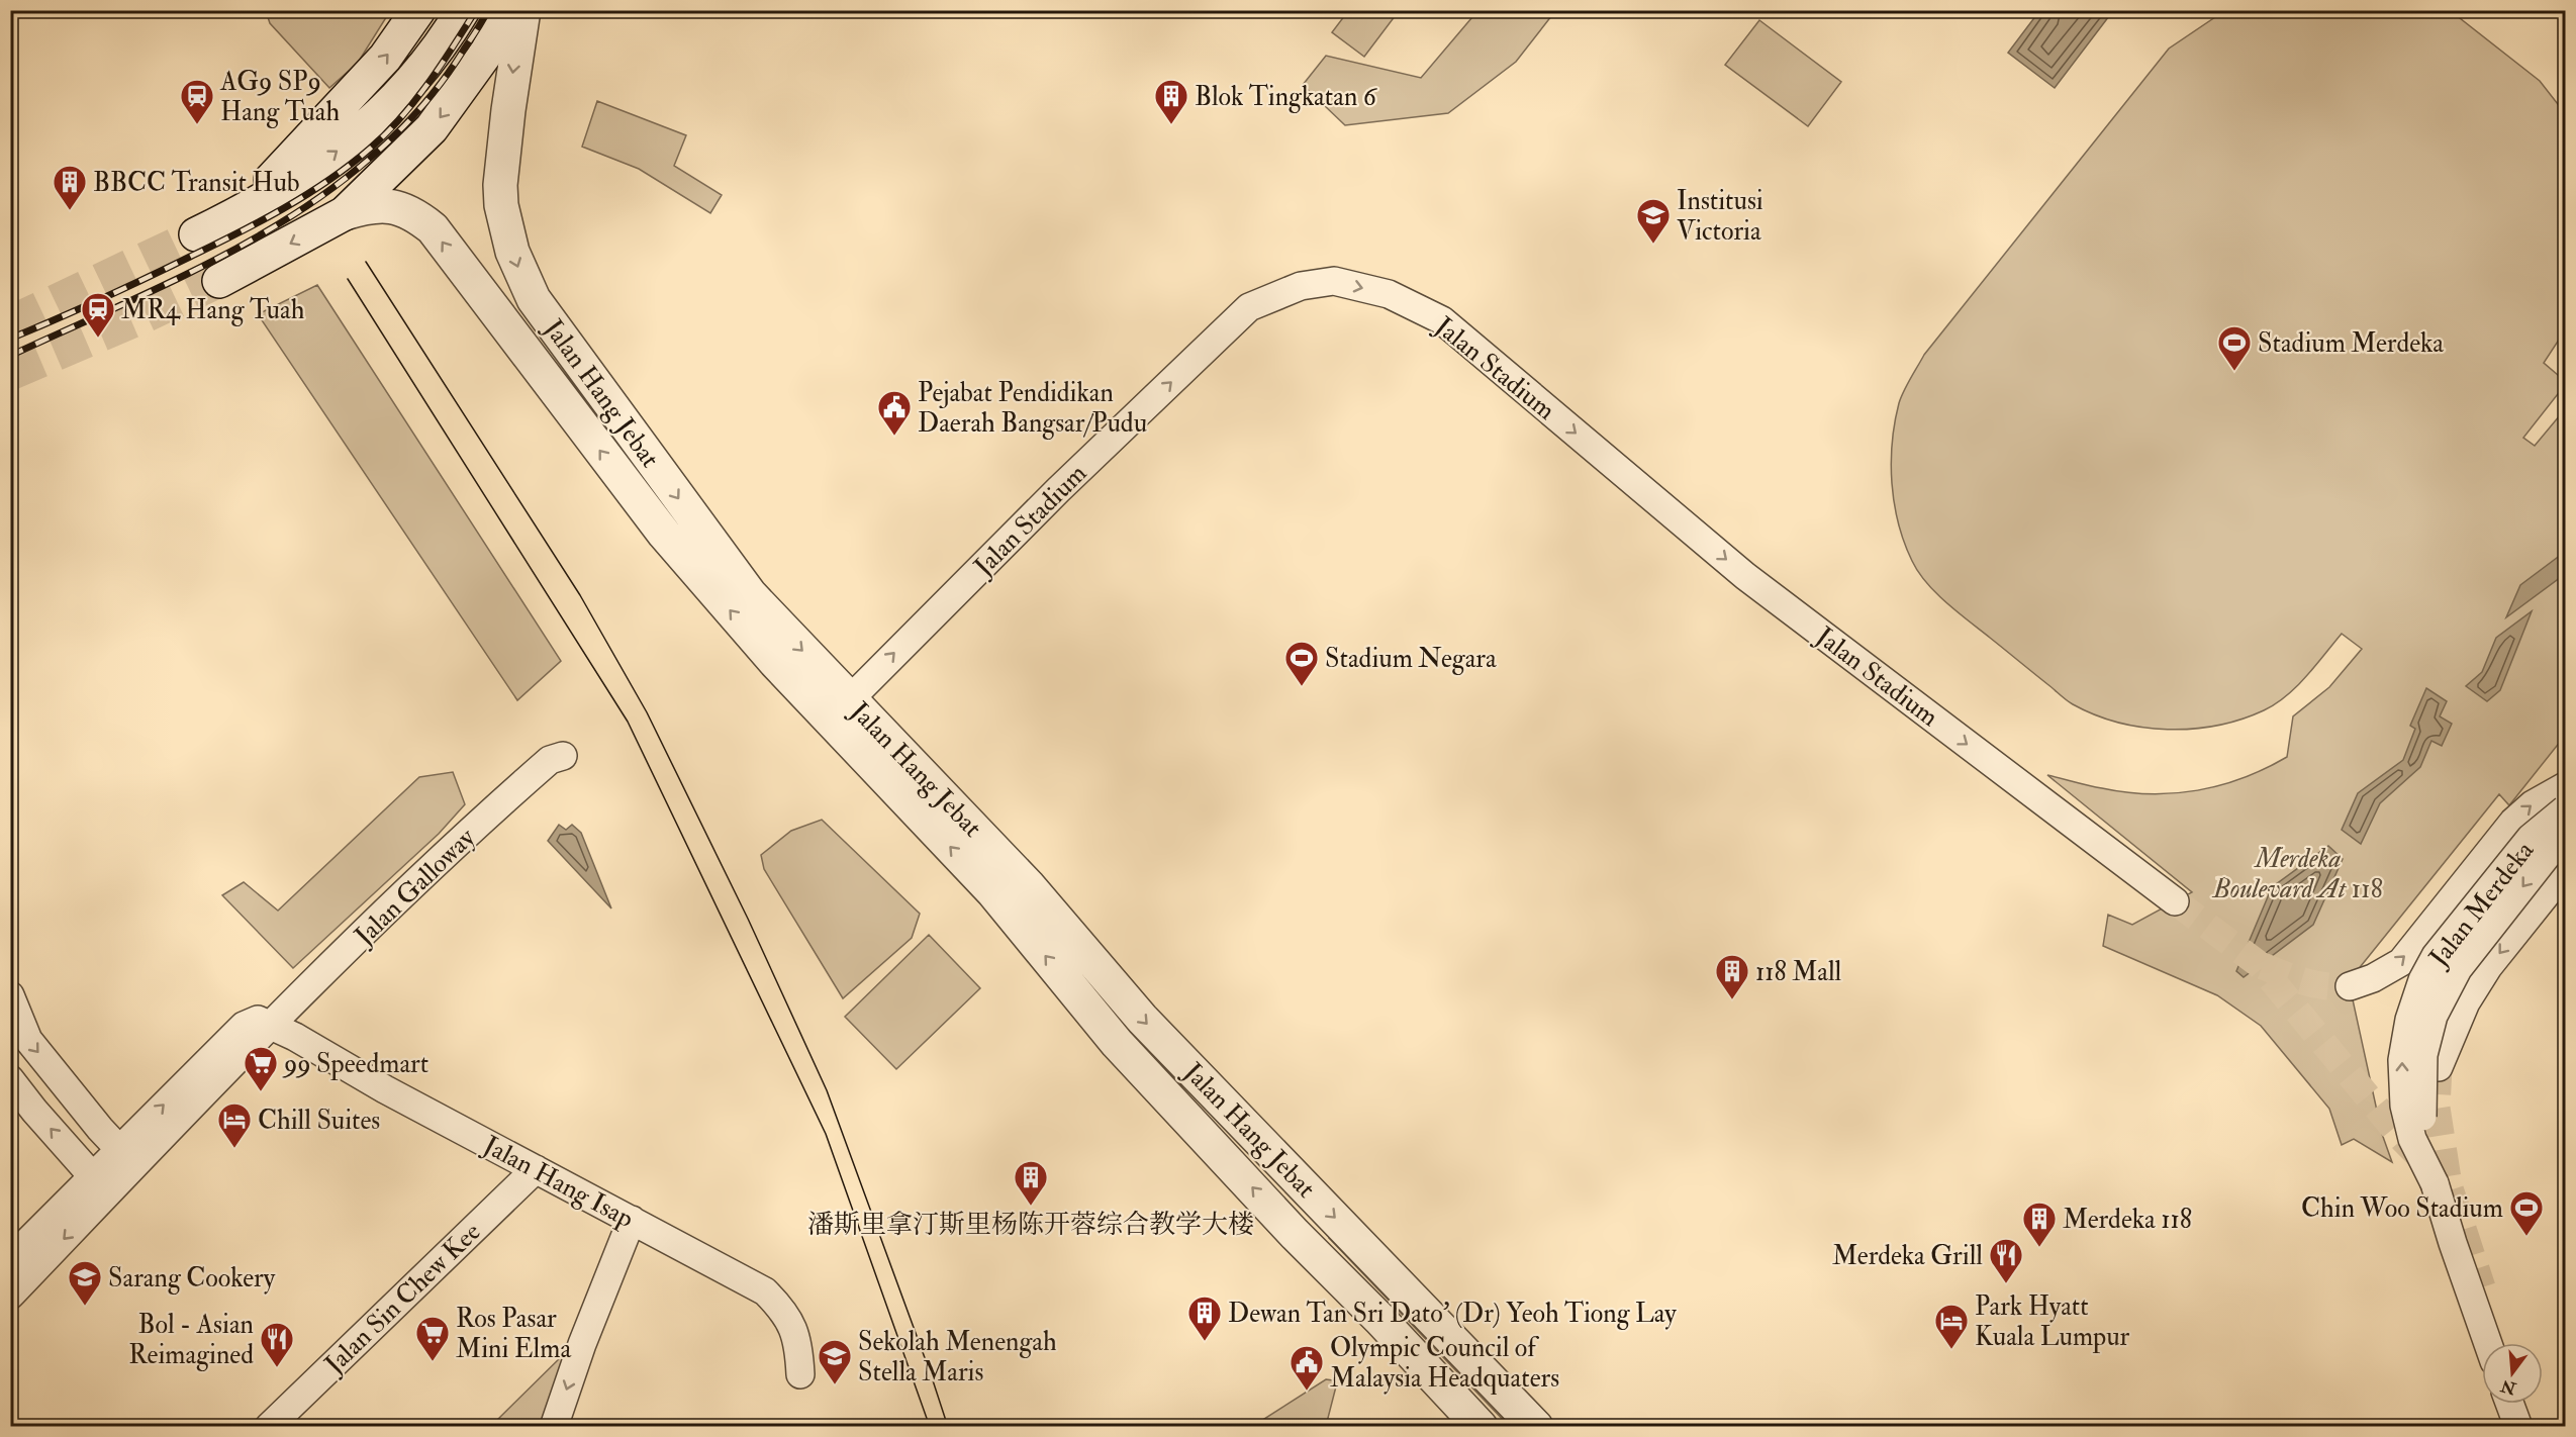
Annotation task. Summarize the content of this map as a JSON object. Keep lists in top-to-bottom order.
{
  "streets": {
    "street": [
      "Jalan Stadium",
      "Jalan Hang Jebat",
      "Jalan Galloway",
      "Jalan Merdeka",
      "Jalan Hang Isap",
      "Jalan Sin Chew Kee"
    ]
  },
  "crossings": [
    ["Jalan Stadium", "Jalan Hang Jebat"],
    ["Jalan Galloway", "Jalan Hang Isap"],
    ["Jalan Hang Isap", "Jalan Sin Chew Kee"]
  ],
  "parks": ["Merdeka Boulevard At 118"],
  "places": {
    "station": ["AG9 SP9 Hang Tuah", "MR4 Hang Tuah"],
    "building": [
      "Blok Tingkatan 6",
      "BBCC Transit Hub",
      "118 Mall",
      "潘斯里拿汀斯里杨陈开蓉综合教学大楼",
      "Merdeka 118",
      "Dewan Tan Sri Dato' (Dr) Yeoh Tiong Lay"
    ],
    "school or university": ["Institusi Victoria", "Sarang Cookery", "Sekolah Menengah Stella Maris"],
    "sports": ["Stadium Merdeka", "Stadium Negara", "Chin Woo Stadium"],
    "public building": ["Pejabat Pendidikan Daerah Bangsar/Pudu", "Olympic Council of Malaysia Headquaters"],
    "supermarket": ["99 Speedmart", "Ros Pasar Mini Elma"],
    "hotel": ["Chill Suites", "Park Hyatt Kuala Lumpur"],
    "restaurant": ["Merdeka Grill", "Bol - Asian Reimagined"]
  },
  "north": "bottom"
}
